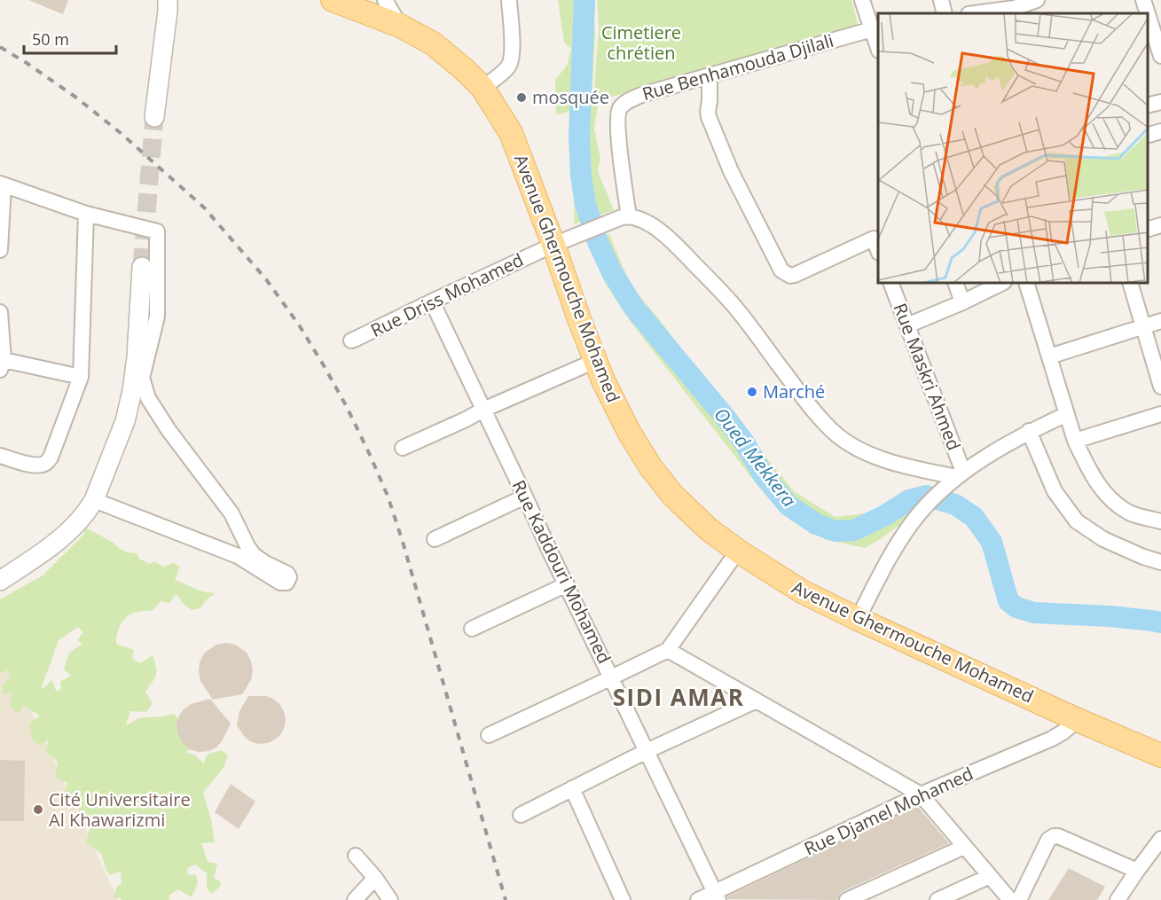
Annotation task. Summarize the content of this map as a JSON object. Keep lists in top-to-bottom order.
{
  "streets": {
    "main road": ["Avenue Ghermouche Mohamed"],
    "street": [
      "Rue Benhamouda Djilali",
      "Rue Driss Mohamed",
      "Rue Maskri Ahmed",
      "Rue Kaddouri Mohamed",
      "Rue Djamel Mohamed"
    ]
  },
  "crossings": [
    ["Rue Benhamouda Djilali", "Rue Driss Mohamed"],
    ["Avenue Ghermouche Mohamed", "Rue Driss Mohamed"],
    ["Avenue Ghermouche Mohamed", "Rue Djamel Mohamed"],
    ["Rue Driss Mohamed", "Rue Kaddouri Mohamed"],
    ["Rue Kaddouri Mohamed", "Rue Djamel Mohamed"]
  ],
  "districts": ["SIDI AMAR"],
  "water": ["Oued Mekkera"],
  "parks": ["Cimetiere chrétien"],
  "places": ["mosquée", "Marché", "Cité Universitaire Al Khawarizmi"],
  "scale_bar": "50 m"
}
